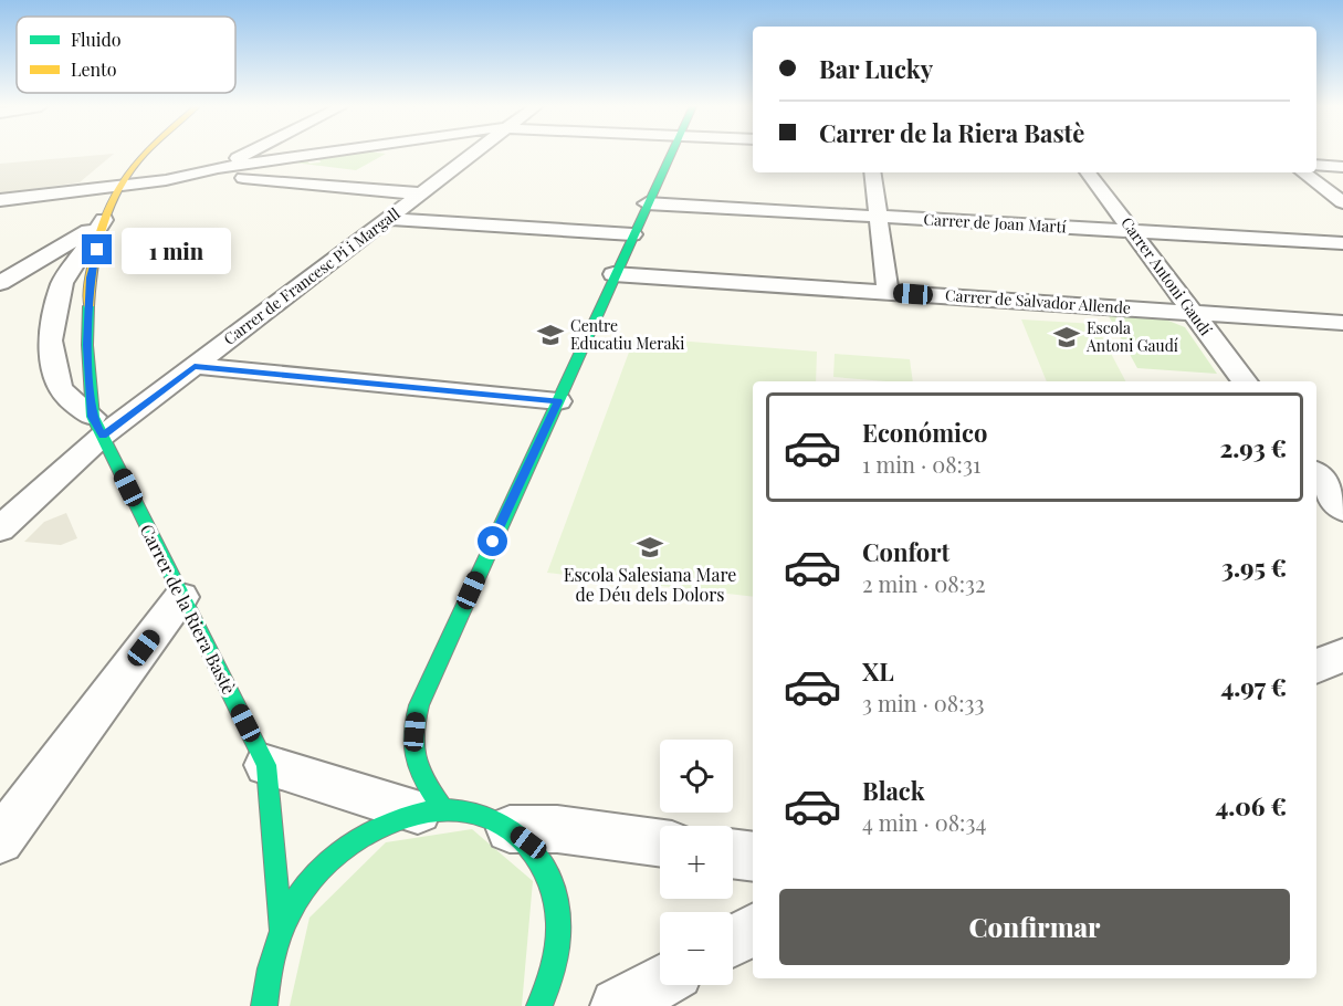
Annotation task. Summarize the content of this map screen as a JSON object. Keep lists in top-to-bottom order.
{
  "streets": {
    "street": [
      "Carrer de Joan Martí",
      "Carrer de Francesc Pi i Margall",
      "Carrer Antoni Gaudí",
      "Carrer de Salvador Allende",
      "Carrer de la Riera Bastè"
    ]
  },
  "crossings": [
    ["Carrer de Joan Martí", "Carrer Antoni Gaudí"],
    ["Carrer de Francesc Pi i Margall", "Carrer de la Riera Bastè"],
    ["Carrer Antoni Gaudí", "Carrer de Salvador Allende"]
  ],
  "places": {
    "school or university": ["Centre Educatiu Meraki", "Escola Antoni Gaudí", "Escola Salesiana Mare de Déu dels Dolors"]
  },
  "legend": ["Fluido", "Lento"],
  "page": {
    "banner": ["Bar Lucky", "Carrer de la Riera Bastè"],
    "bubble": "1 min",
    "list": [
      {
        "name": "Económico",
        "note": "1 min · 08:31",
        "value": "2.93 €"
      },
      {
        "name": "Confort",
        "note": "2 min · 08:32",
        "value": "3.95 €"
      },
      {
        "name": "XL",
        "note": "3 min · 08:33",
        "value": "4.97 €"
      },
      {
        "name": "Black",
        "note": "4 min · 08:34",
        "value": "4.06 €"
      }
    ],
    "map_buttons": ["+", "−"],
    "buttons": "Confirmar"
  }
}
